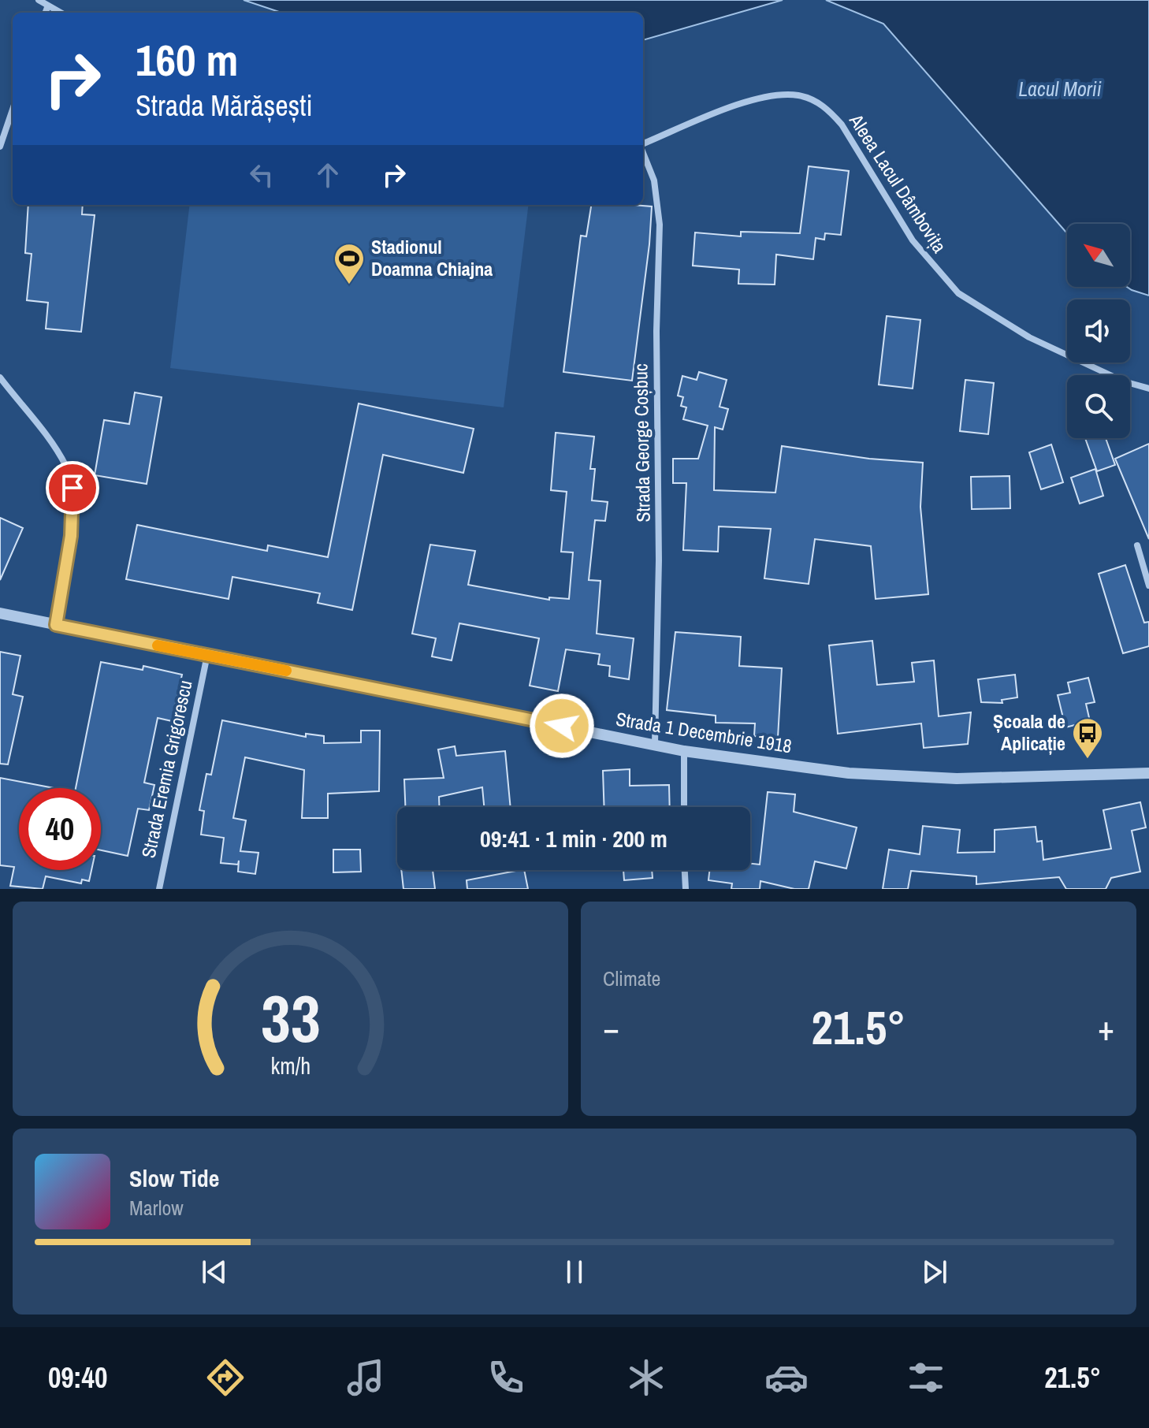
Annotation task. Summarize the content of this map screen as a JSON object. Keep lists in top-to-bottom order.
{
  "streets": {
    "street": [
      "Aleea Lacul Dâmbovița",
      "Strada George Coșbuc",
      "Strada 1 Decembrie 1918",
      "Strada Eremia Grigorescu"
    ]
  },
  "crossings": [
    ["Strada George Coșbuc", "Strada 1 Decembrie 1918"],
    ["Strada 1 Decembrie 1918", "Strada Eremia Grigorescu"]
  ],
  "water": ["Lacul Morii"],
  "places": {
    "sports": ["Stadionul Doamna Chiajna"],
    "bus stop": ["Școala de Aplicație"]
  },
  "north": "top left",
  "page": {
    "turn": ["160 m", "Strada Mărășești"],
    "limit": "40",
    "trip": "09:41 · 1 min · 200 m",
    "tile": "Climate",
    "heat": ["−", "21.5°", "+"],
    "song": ["Slow Tide", "Marlow"],
    "tabs": ["09:40", "21.5°"],
    "gauge": ["33", "km/h"]
  }
}
